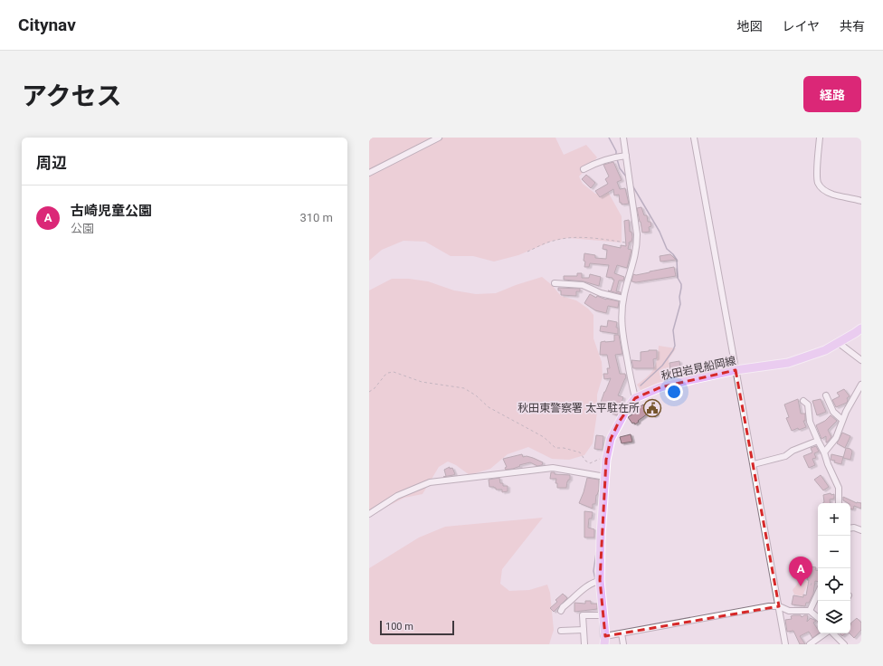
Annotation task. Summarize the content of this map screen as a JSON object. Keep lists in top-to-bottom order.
{
  "streets": {
    "main road": ["秋田岩見船岡線"]
  },
  "places": {
    "public building": ["秋田東警察署 太平駐在所"]
  },
  "scale_bar": "100 m",
  "page": {
    "header": "Citynav",
    "nav": ["地図", "レイヤ", "共有"],
    "title": "アクセス",
    "buttons": "経路",
    "heading": "周辺",
    "list": [
      {
        "mark": "A",
        "name": "古崎児童公園",
        "note": "公園",
        "value": "310 m"
      }
    ],
    "map_buttons": ["+", "−"],
    "pins": "A",
    "scale": "100 m"
  }
}
